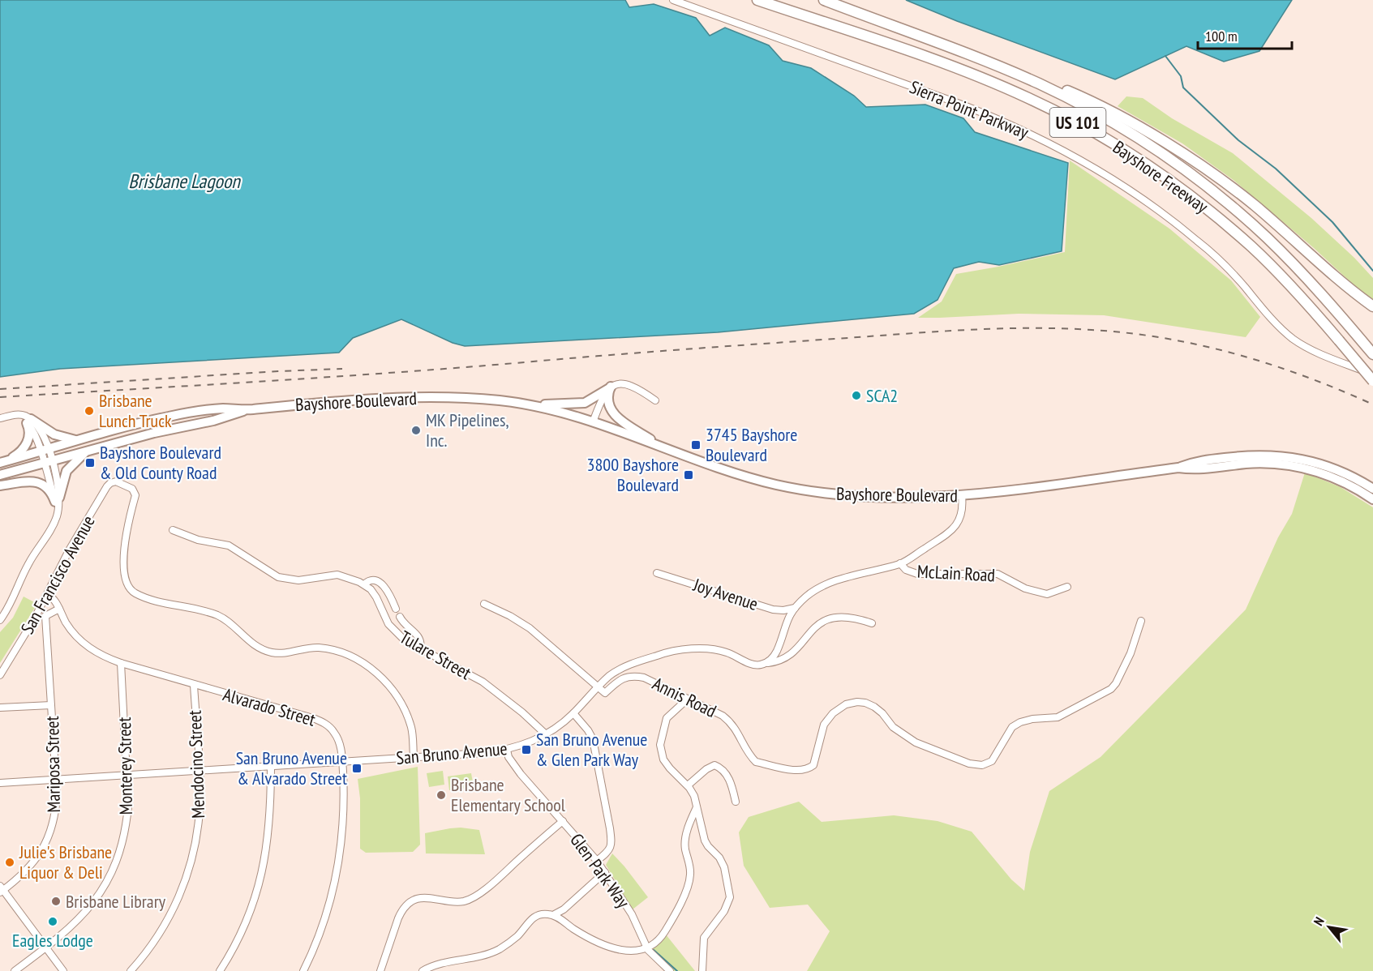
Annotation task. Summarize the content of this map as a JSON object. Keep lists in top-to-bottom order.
{
  "streets": {
    "highway": ["US 101", "Bayshore Freeway"],
    "main road": ["Bayshore Boulevard"],
    "street": [
      "Sierra Point Parkway",
      "McLain Road",
      "San Francisco Avenue",
      "Joy Avenue",
      "Tulare Street",
      "Annis Road",
      "Alvarado Street",
      "San Bruno Avenue",
      "Mariposa Street",
      "Mendocino Street",
      "Monterey Street",
      "Glen Park Way"
    ]
  },
  "crossings": [
    ["San Francisco Avenue", "Alvarado Street"],
    ["San Francisco Avenue", "San Bruno Avenue"],
    ["Tulare Street", "San Bruno Avenue"],
    ["Annis Road", "San Bruno Avenue"],
    ["Alvarado Street", "San Bruno Avenue"],
    ["Alvarado Street", "Mendocino Street"],
    ["Alvarado Street", "Monterey Street"],
    ["San Bruno Avenue", "Mariposa Street"],
    ["San Bruno Avenue", "Mendocino Street"],
    ["San Bruno Avenue", "Monterey Street"],
    ["San Bruno Avenue", "Glen Park Way"]
  ],
  "water": ["Brisbane Lagoon"],
  "places": {
    "other": [
      "SCA2",
      "Brisbane Lunch Truck",
      "MK Pipelines, Inc.",
      "Brisbane Elementary School",
      "Julie's Brisbane Liquor & Deli",
      "Brisbane Library",
      "Eagles Lodge"
    ],
    "transit": [
      "3745 Bayshore Boulevard",
      "Bayshore Boulevard & Old County Road",
      "3800 Bayshore Boulevard",
      "San Bruno Avenue & Glen Park Way",
      "San Bruno Avenue & Alvarado Street"
    ]
  },
  "scale_bar": "100 m",
  "north": "top left"
}
